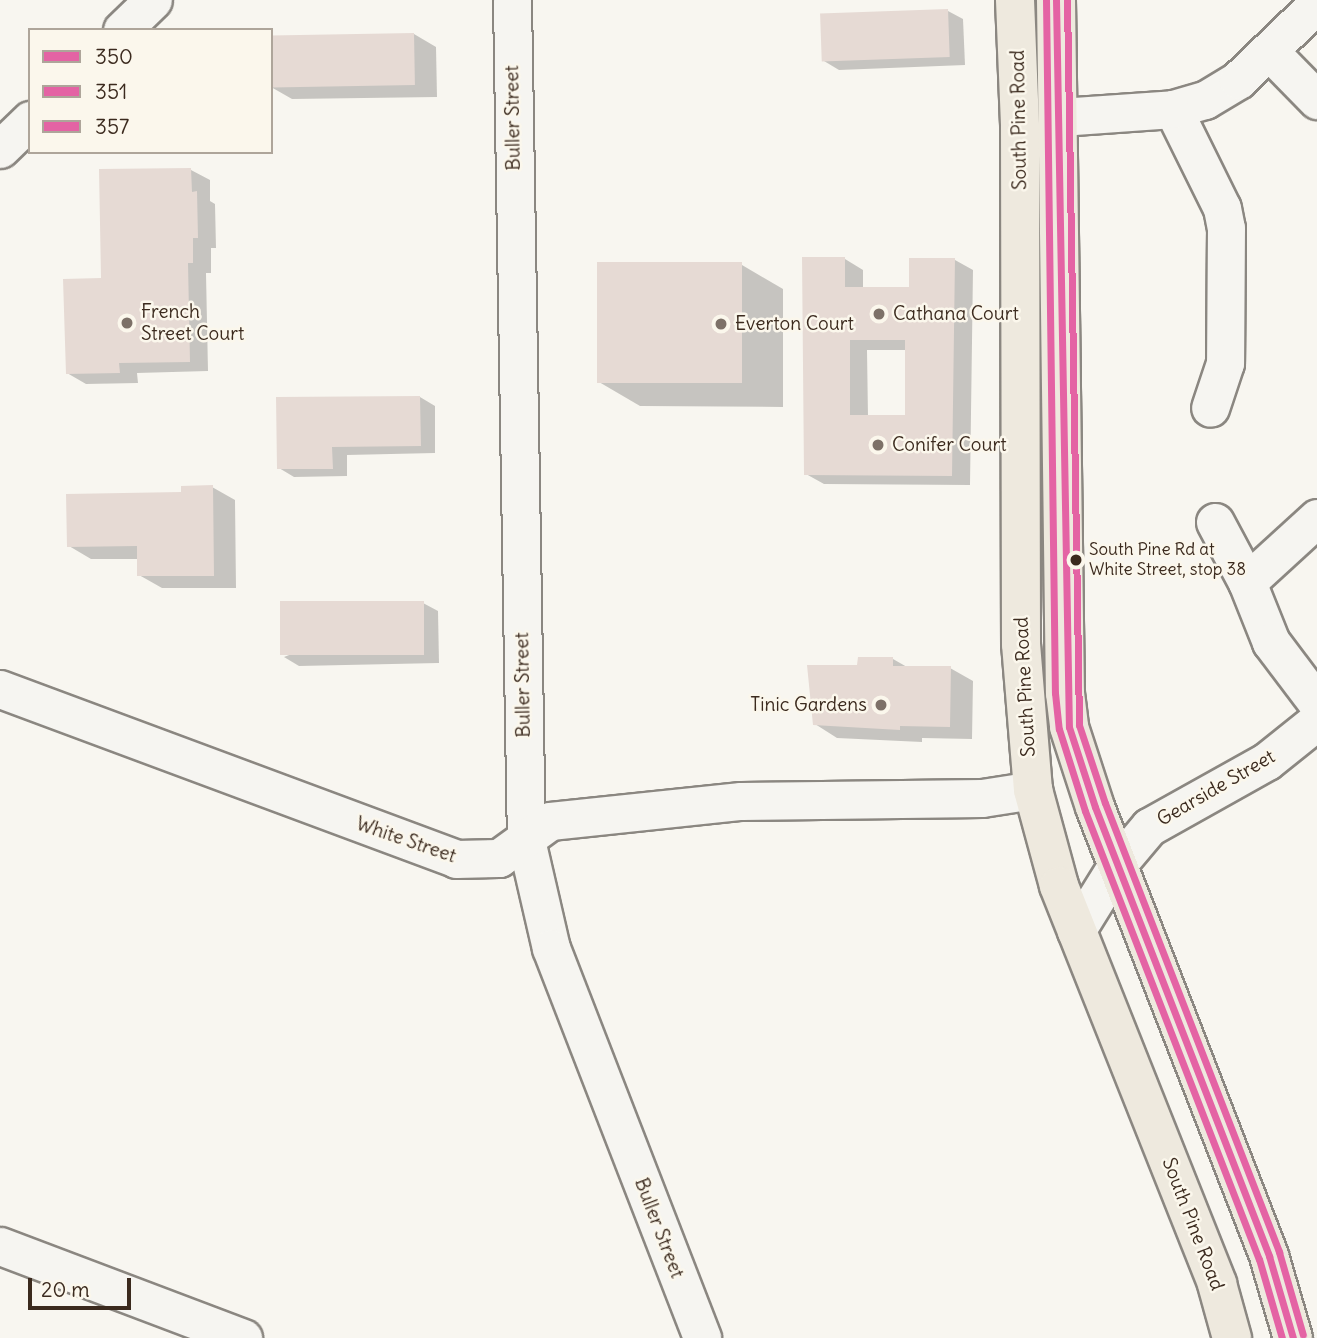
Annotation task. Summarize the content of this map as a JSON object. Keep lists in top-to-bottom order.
{
  "streets": {
    "highway": ["South Pine Road"],
    "street": ["Buller Street", "Gearside Street", "White Street"]
  },
  "crossings": [
    ["Buller Street", "White Street"],
    ["South Pine Road", "Gearside Street"],
    ["South Pine Road", "White Street"]
  ],
  "places": [
    "Cathana Court",
    "French Street Court",
    "Everton Court",
    "Conifer Court",
    "South Pine Rd at White Street, stop 38",
    "Tinic Gardens"
  ],
  "lines": ["transit line 350", "transit line 351", "transit line 357"],
  "legend": ["350", "351", "357"],
  "scale_bar": "20 m"
}
